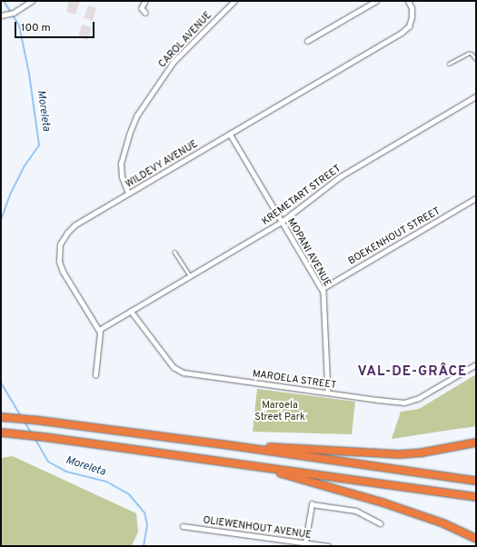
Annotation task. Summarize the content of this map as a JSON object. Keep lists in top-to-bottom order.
{
  "streets": {
    "street": [
      "CAROL AVENUE",
      "WILDEVY AVENUE",
      "KREMETART STREET",
      "BOEKENHOUT STREET",
      "MOPANI AVENUE",
      "MAROELA STREET",
      "OLIEWENHOUT AVENUE"
    ]
  },
  "crossings": [
    ["CAROL AVENUE", "WILDEVY AVENUE"],
    ["WILDEVY AVENUE", "KREMETART STREET"],
    ["WILDEVY AVENUE", "MOPANI AVENUE"],
    ["KREMETART STREET", "MOPANI AVENUE"],
    ["KREMETART STREET", "MAROELA STREET"],
    ["BOEKENHOUT STREET", "MOPANI AVENUE"],
    ["MOPANI AVENUE", "MAROELA STREET"]
  ],
  "districts": ["VAL-DE-GRÂCE"],
  "water": ["Moreleta"],
  "parks": ["Maroela Street Park"],
  "scale_bar": "100 m"
}
